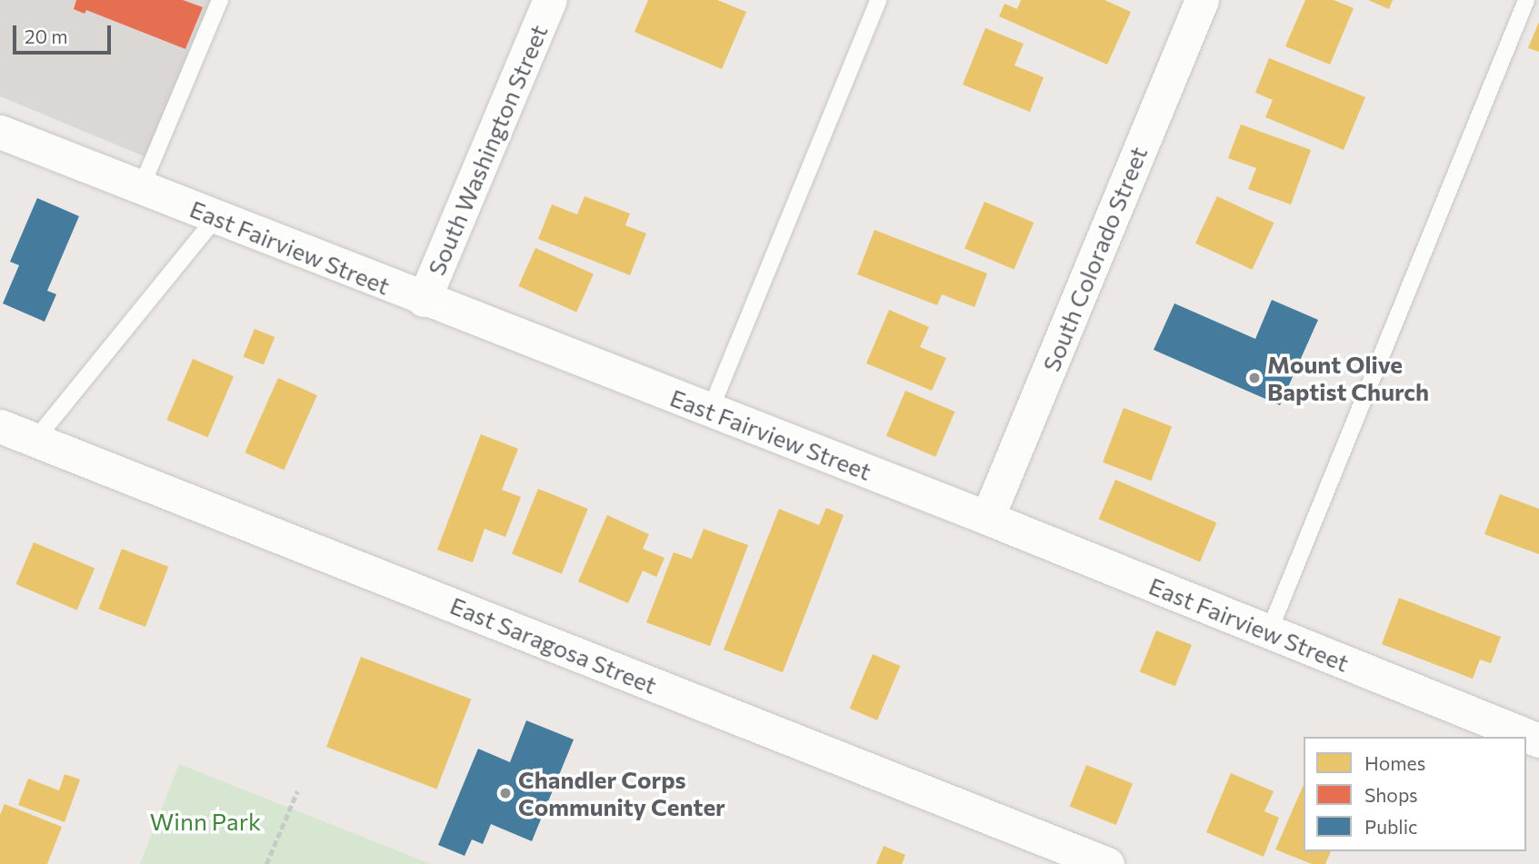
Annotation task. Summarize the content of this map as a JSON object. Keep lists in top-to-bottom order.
{
  "streets": {
    "street": [
      "South Washington Street",
      "East Fairview Street",
      "South Colorado Street",
      "East Saragosa Street"
    ]
  },
  "crossings": [
    ["South Washington Street", "East Fairview Street"],
    ["East Fairview Street", "South Colorado Street"]
  ],
  "parks": ["Winn Park"],
  "places": ["Mount Olive Baptist Church", "Chandler Corps Community Center"],
  "legend": ["Homes", "Shops", "Public"],
  "scale_bar": "20 m"
}
